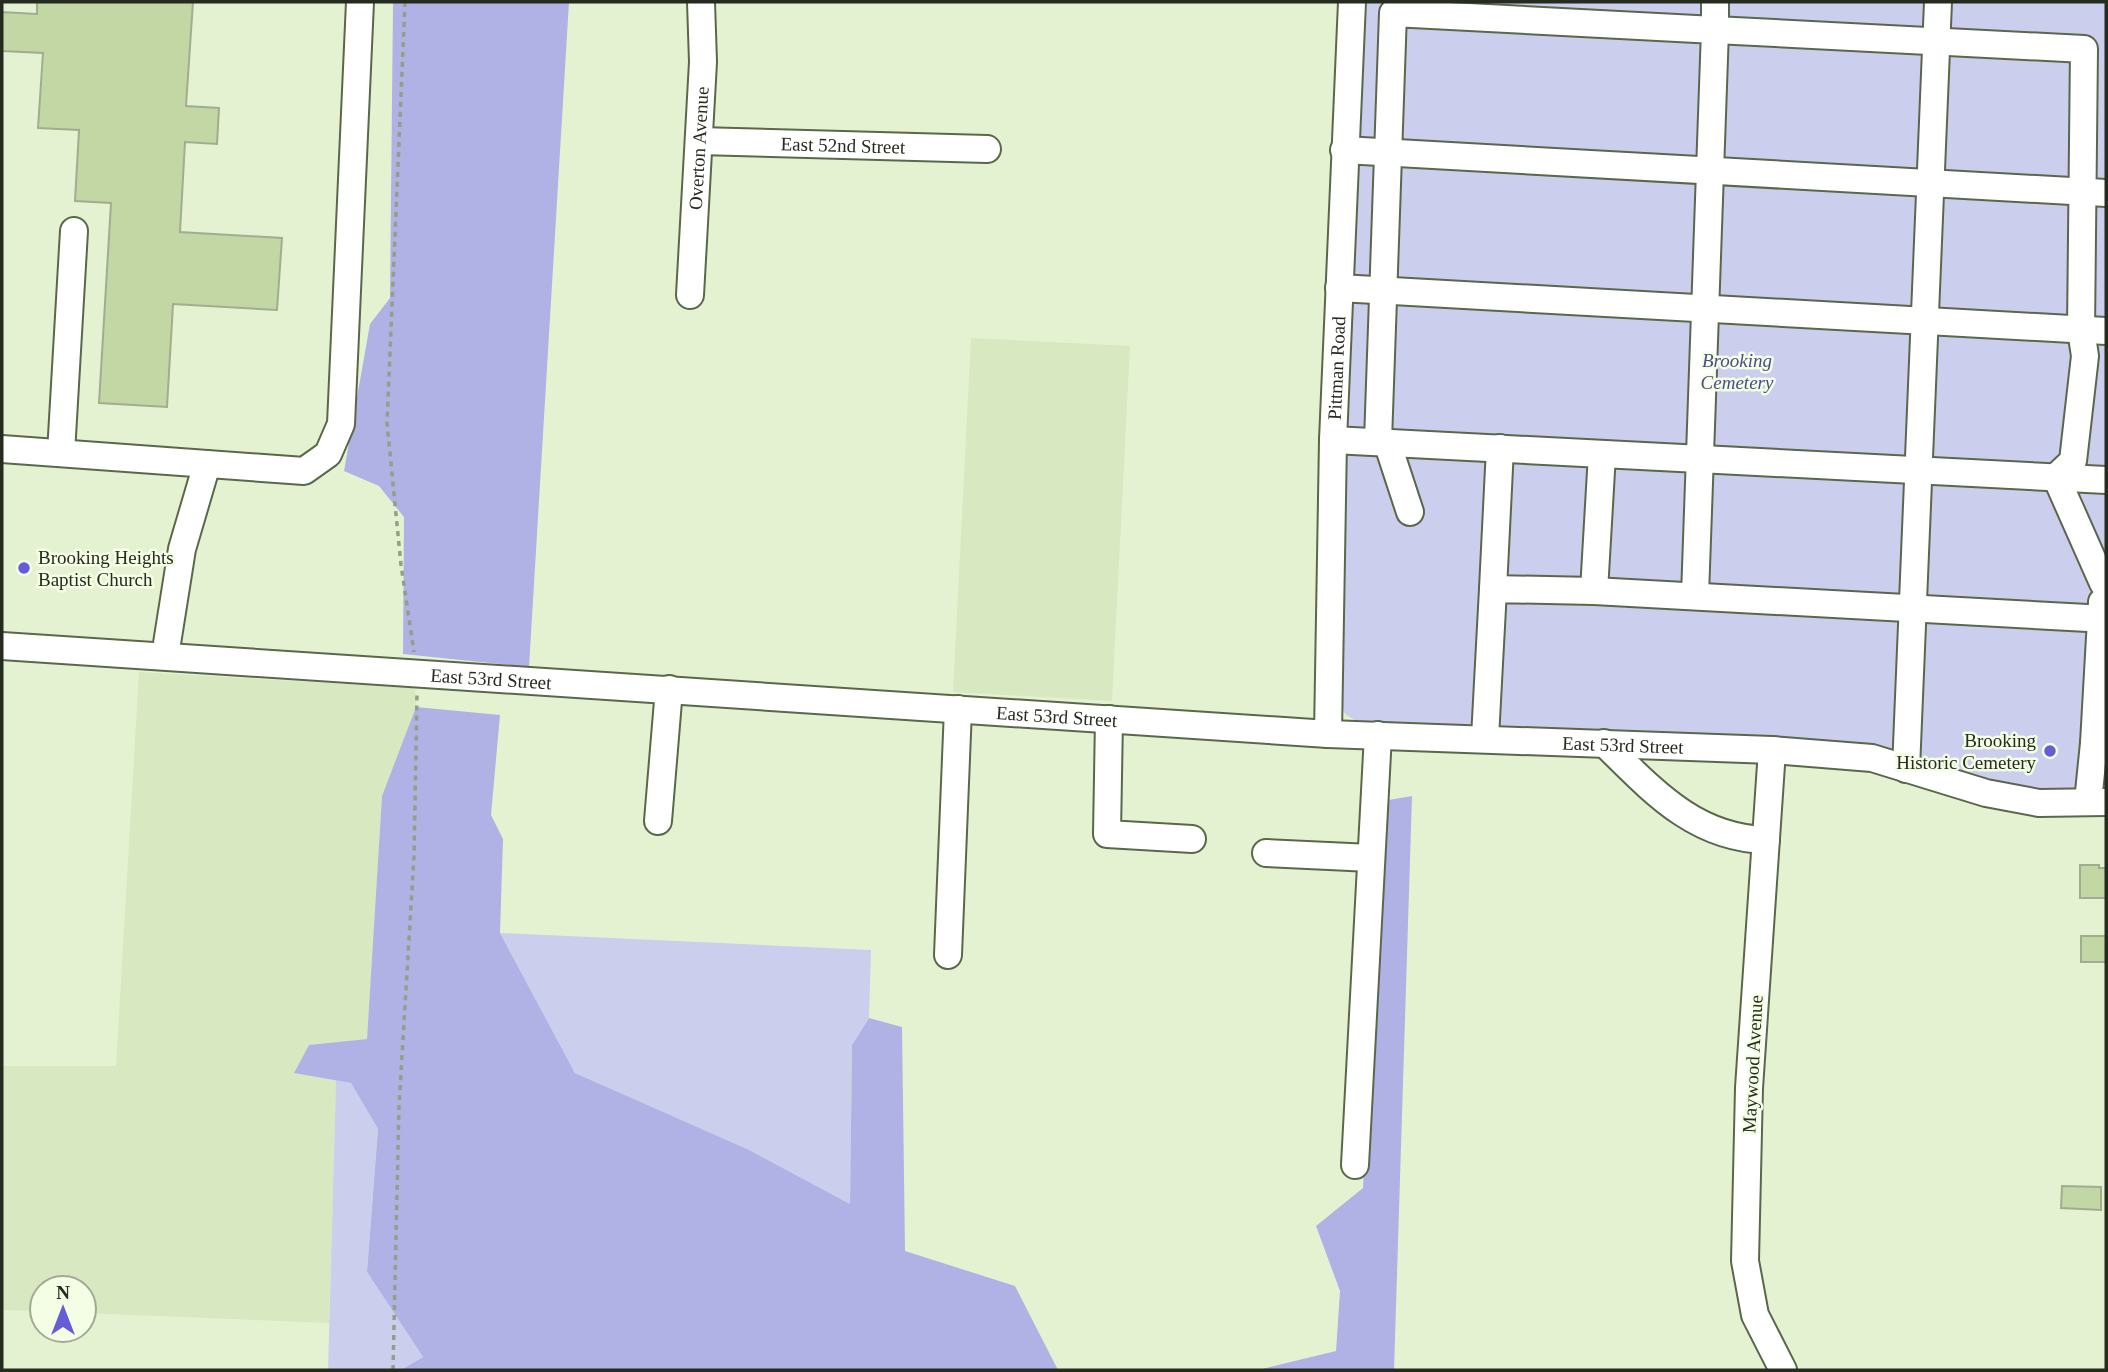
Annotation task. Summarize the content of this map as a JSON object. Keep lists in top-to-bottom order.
{
  "streets": {
    "street": [
      "East 52nd Street",
      "Overton Avenue",
      "Pittman Road",
      "East 53rd Street",
      "Maywood Avenue"
    ]
  },
  "crossings": [
    ["East 52nd Street", "Overton Avenue"],
    ["Pittman Road", "East 53rd Street"],
    ["East 53rd Street", "Maywood Avenue"]
  ],
  "parks": ["Brooking Cemetery"],
  "places": ["Brooking Heights Baptist Church", "Brooking Historic Cemetery"],
  "north": "top"
}
